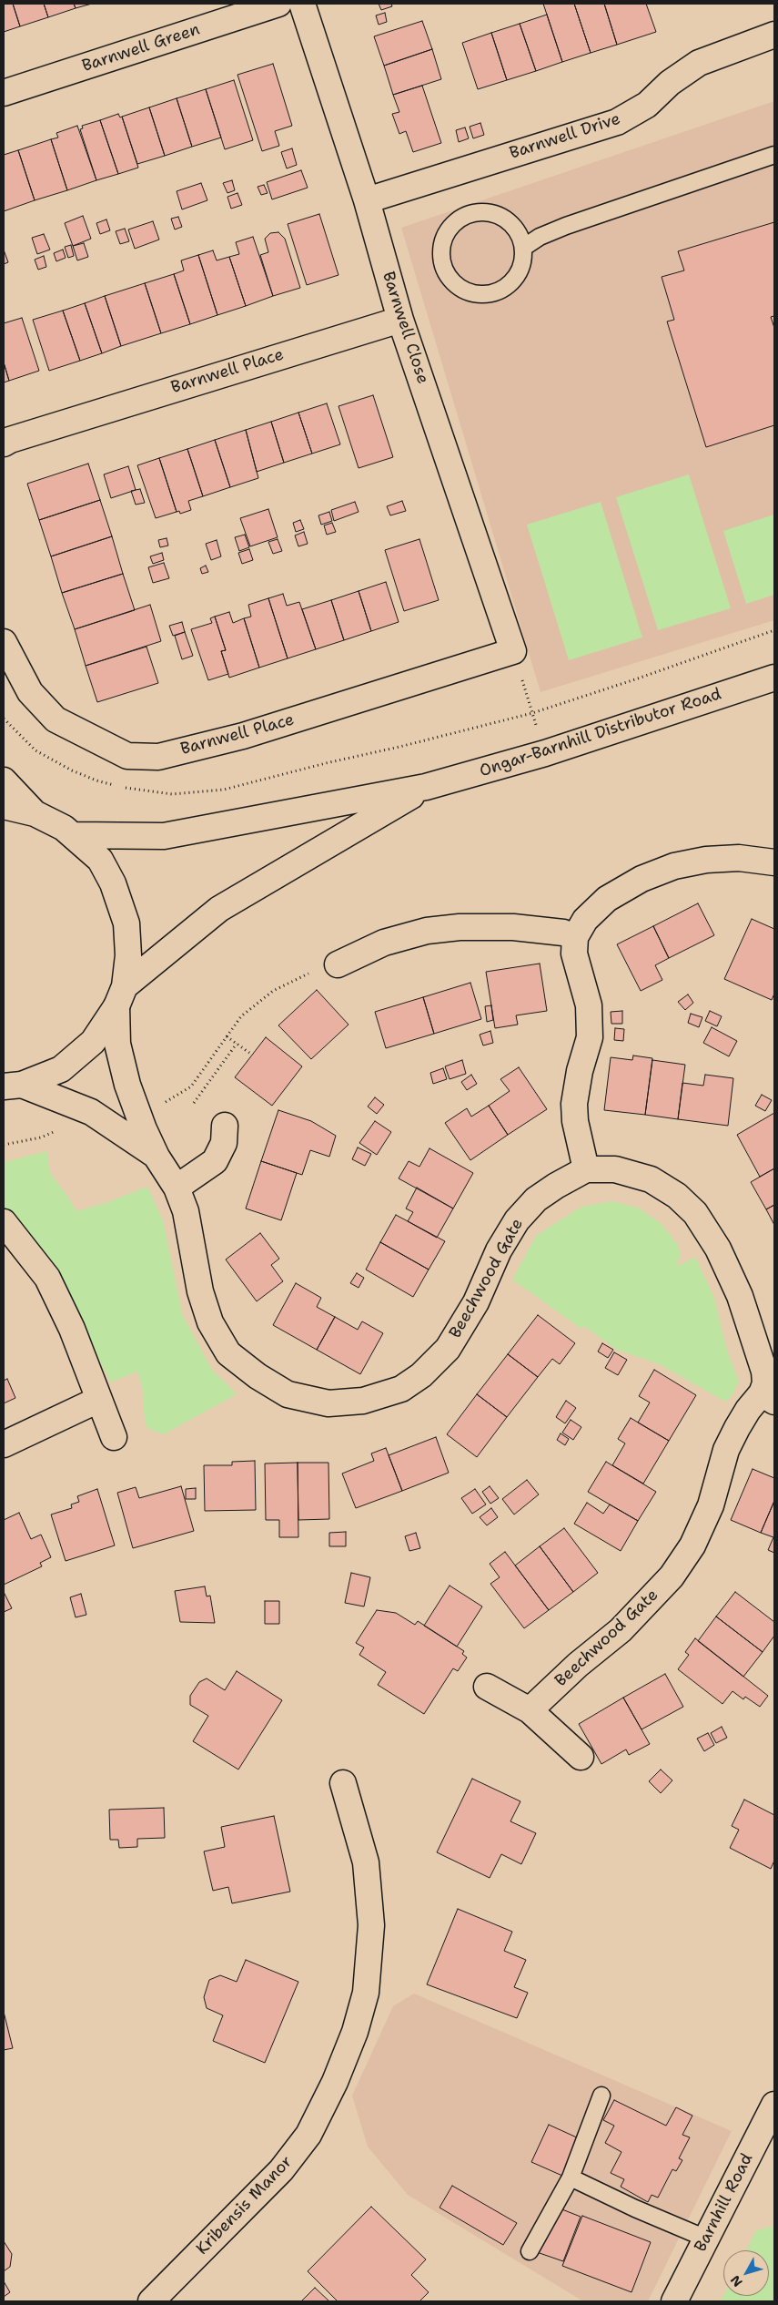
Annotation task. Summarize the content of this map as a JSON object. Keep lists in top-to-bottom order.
{
  "streets": {
    "street": [
      "Barnwell Green",
      "Barnwell Drive",
      "Barnwell Close",
      "Barnwell Place",
      "Ongar-Barnhill Distributor Road",
      "Beechwood Gate",
      "Barnhill Road",
      "Kribensis Manor"
    ]
  },
  "crossings": [
    ["Barnwell Drive", "Barnwell Close"],
    ["Barnwell Close", "Barnwell Place"],
    ["Ongar-Barnhill Distributor Road", "Beechwood Gate"]
  ],
  "north": "bottom left"
}
